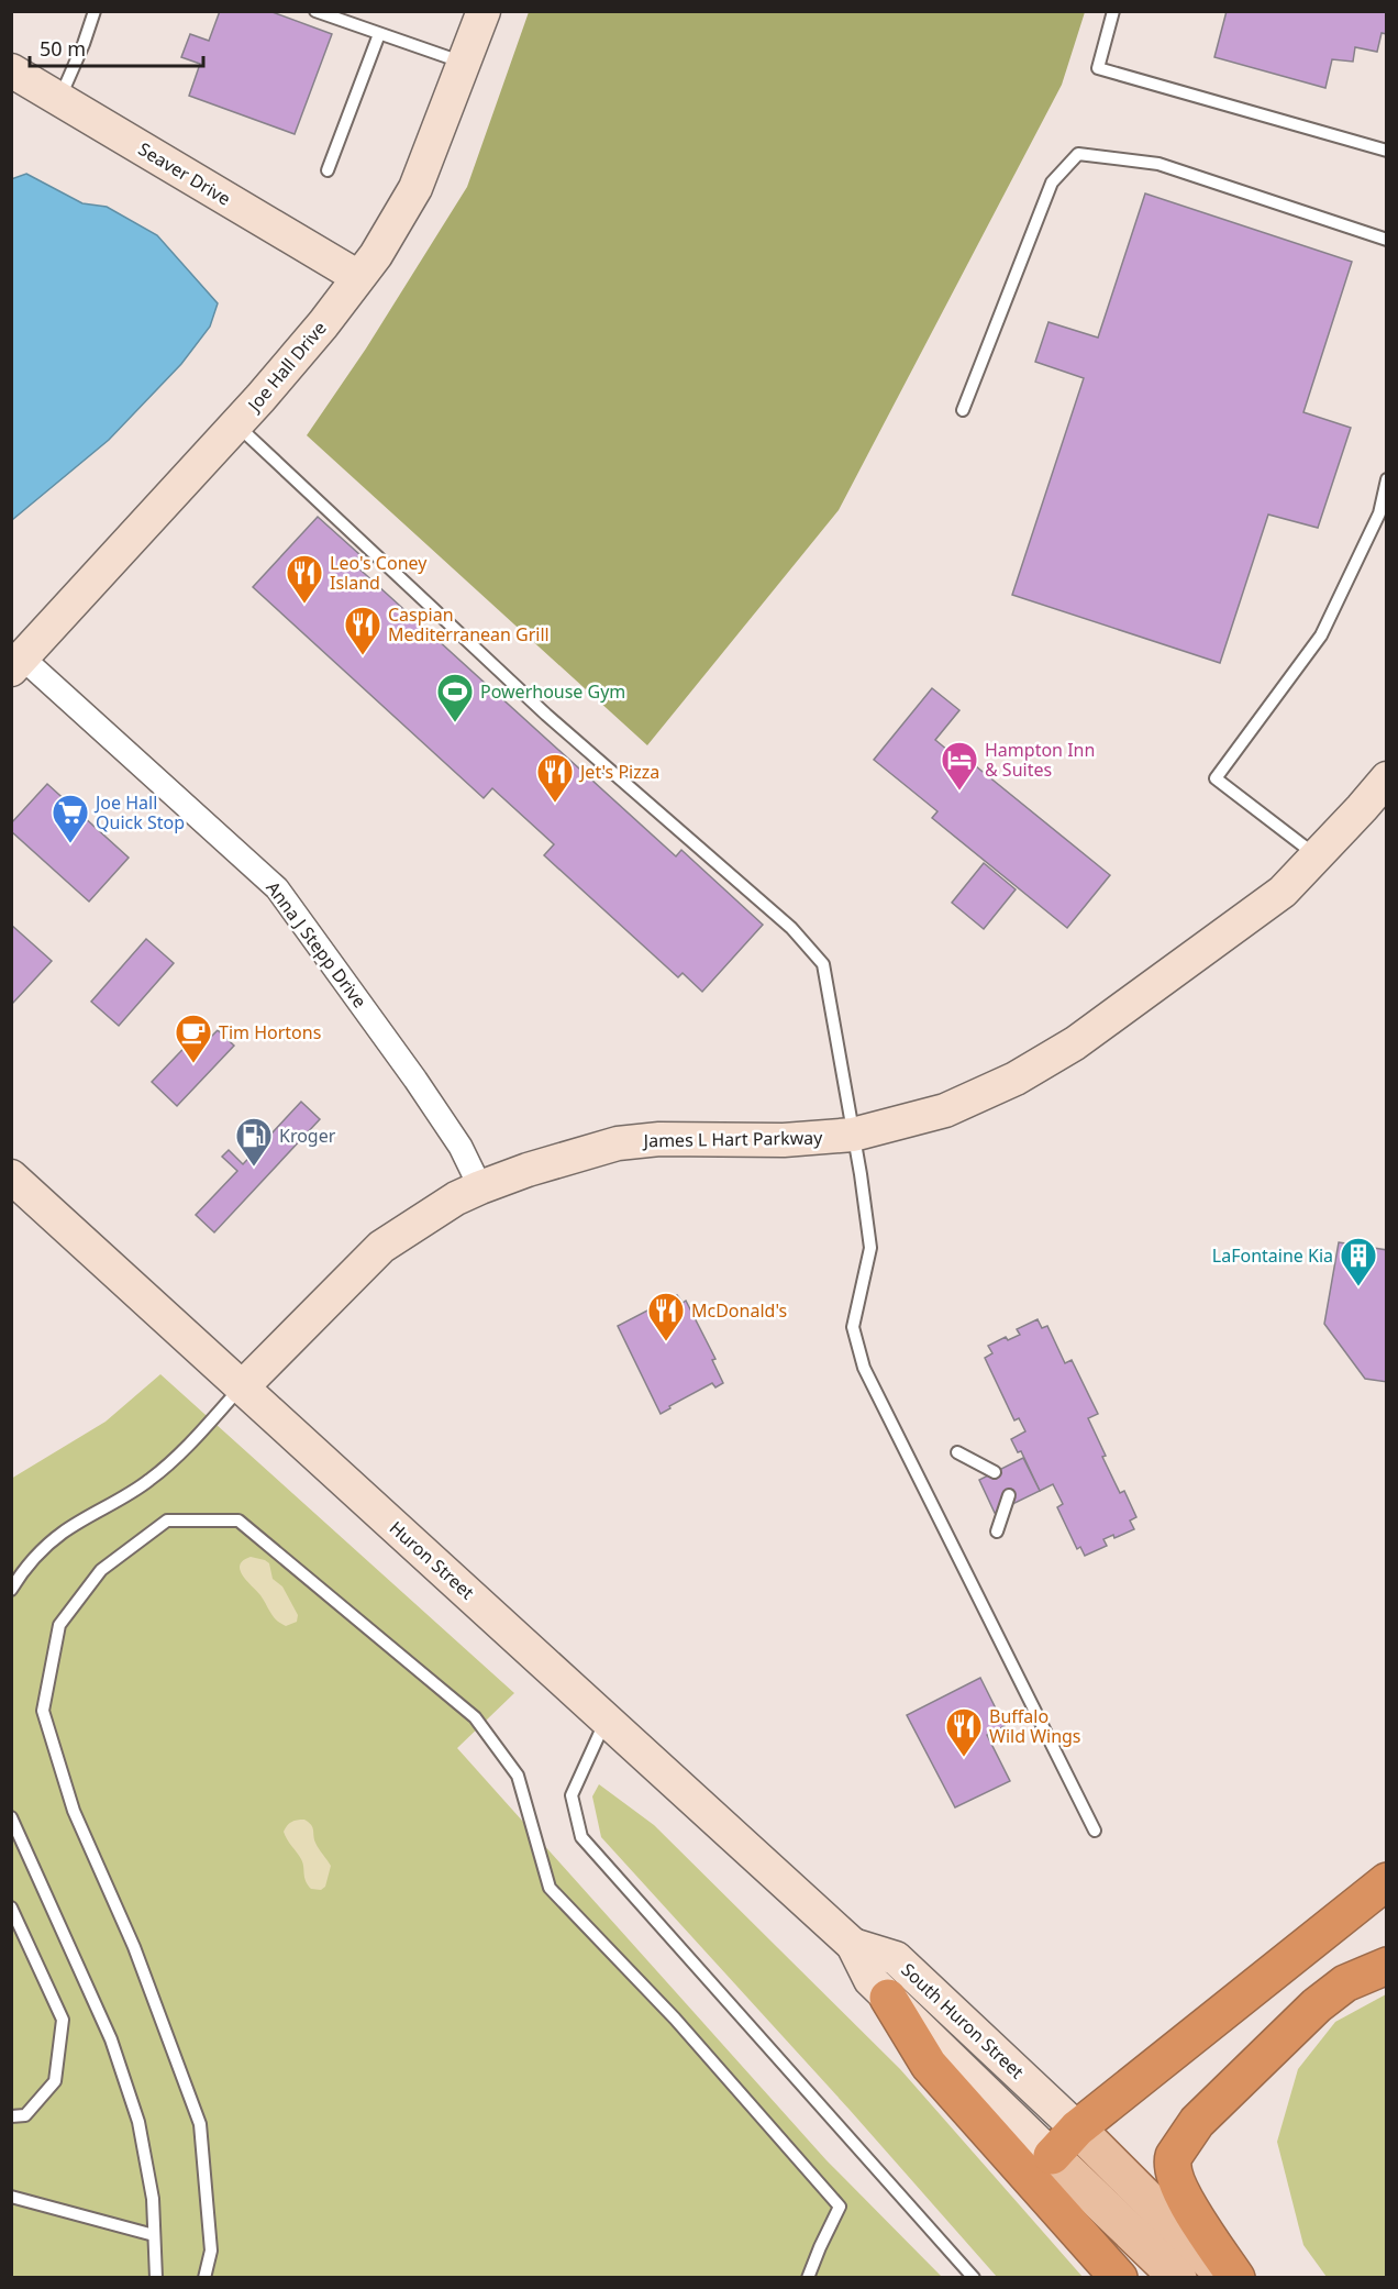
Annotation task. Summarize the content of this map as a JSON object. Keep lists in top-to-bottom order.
{
  "streets": {
    "main road": ["South Huron Street"],
    "street": [
      "Seaver Drive",
      "Joe Hall Drive",
      "Anna J Stepp Drive",
      "James L Hart Parkway",
      "Huron Street"
    ]
  },
  "crossings": [
    ["Seaver Drive", "Joe Hall Drive"],
    ["Joe Hall Drive", "Anna J Stepp Drive"],
    ["Anna J Stepp Drive", "James L Hart Parkway"],
    ["James L Hart Parkway", "Huron Street"],
    ["Huron Street", "South Huron Street"]
  ],
  "places": {
    "restaurant": [
      "Leo's Coney Island",
      "Caspian Mediterranean Grill",
      "Jet's Pizza",
      "McDonald's",
      "Buffalo Wild Wings"
    ],
    "sports": ["Powerhouse Gym"],
    "hotel": ["Hampton Inn & Suites"],
    "supermarket": ["Joe Hall Quick Stop"],
    "cafe": ["Tim Hortons"],
    "fuel station": ["Kroger"],
    "building": ["LaFontaine Kia"]
  },
  "scale_bar": "50 m"
}
